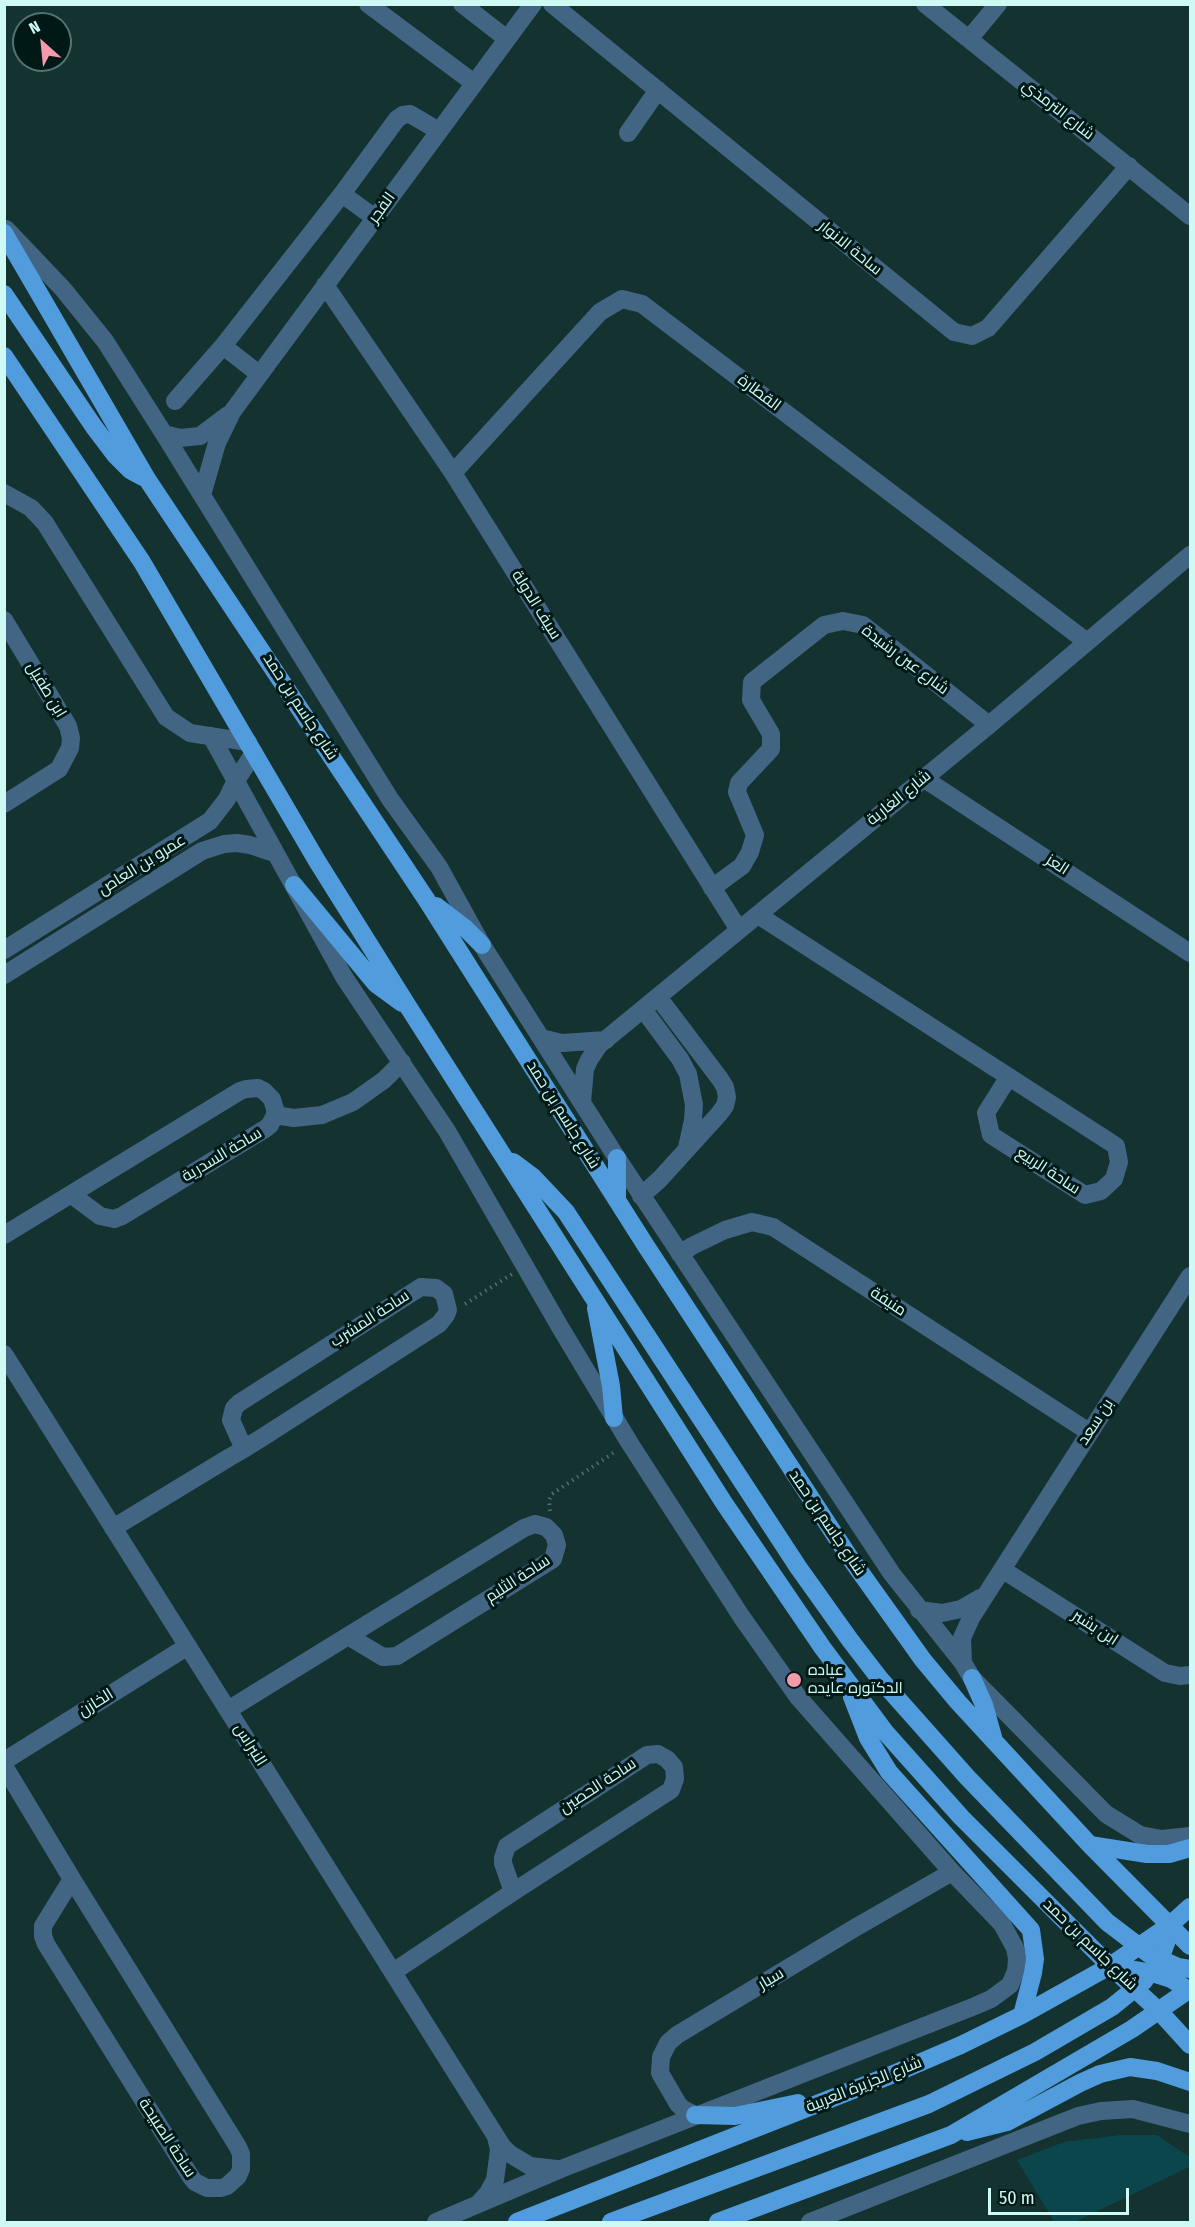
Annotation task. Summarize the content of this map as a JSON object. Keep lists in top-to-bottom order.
{
  "streets": {
    "main road": ["شارع جاسم بن حمد", "شارع الجزيرة العربية"],
    "street": [
      "شارع الترمذي",
      "الفجر",
      "ساحة الانوار",
      "القطارة",
      "سيف الدولة",
      "شارع عين رشيدة",
      "ابن طفيل",
      "شارع الغارية",
      "عمرو بن العاص",
      "العز",
      "ساحة السدرية",
      "ساحة الربيع",
      "منيفة",
      "ساحة المشرب",
      "بن سعد",
      "ساحة الثليم",
      "ابن بشير",
      "الخازن",
      "النبراس",
      "ساحة الحصين",
      "سيار",
      "ساحة الصبيحة"
    ]
  },
  "crossings": [
    ["شارع الترمذي", "ساحة الانوار"],
    ["الفجر", "سيف الدولة"],
    ["الفجر", "شارع جاسم بن حمد"],
    ["القطارة", "سيف الدولة"],
    ["القطارة", "شارع الغارية"],
    ["سيف الدولة", "شارع عين رشيدة"],
    ["سيف الدولة", "شارع الغارية"],
    ["شارع عين رشيدة", "شارع الغارية"],
    ["شارع جاسم بن حمد", "شارع الغارية"],
    ["شارع جاسم بن حمد", "عمرو بن العاص"],
    ["شارع جاسم بن حمد", "منيفة"],
    ["شارع جاسم بن حمد", "شارع الجزيرة العربية"],
    ["شارع الغارية", "العز"],
    ["شارع الغارية", "ساحة الربيع"],
    ["منيفة", "بن سعد"],
    ["بن سعد", "ابن بشير"],
    ["ساحة الثليم", "النبراس"],
    ["الخازن", "النبراس"],
    ["النبراس", "ساحة الحصين"],
    ["النبراس", "شارع الجزيرة العربية"],
    ["سيار", "شارع الجزيرة العربية"]
  ],
  "places": ["عياده الدكتوره عايده"],
  "scale_bar": "50 m",
  "north": "top left"
}
